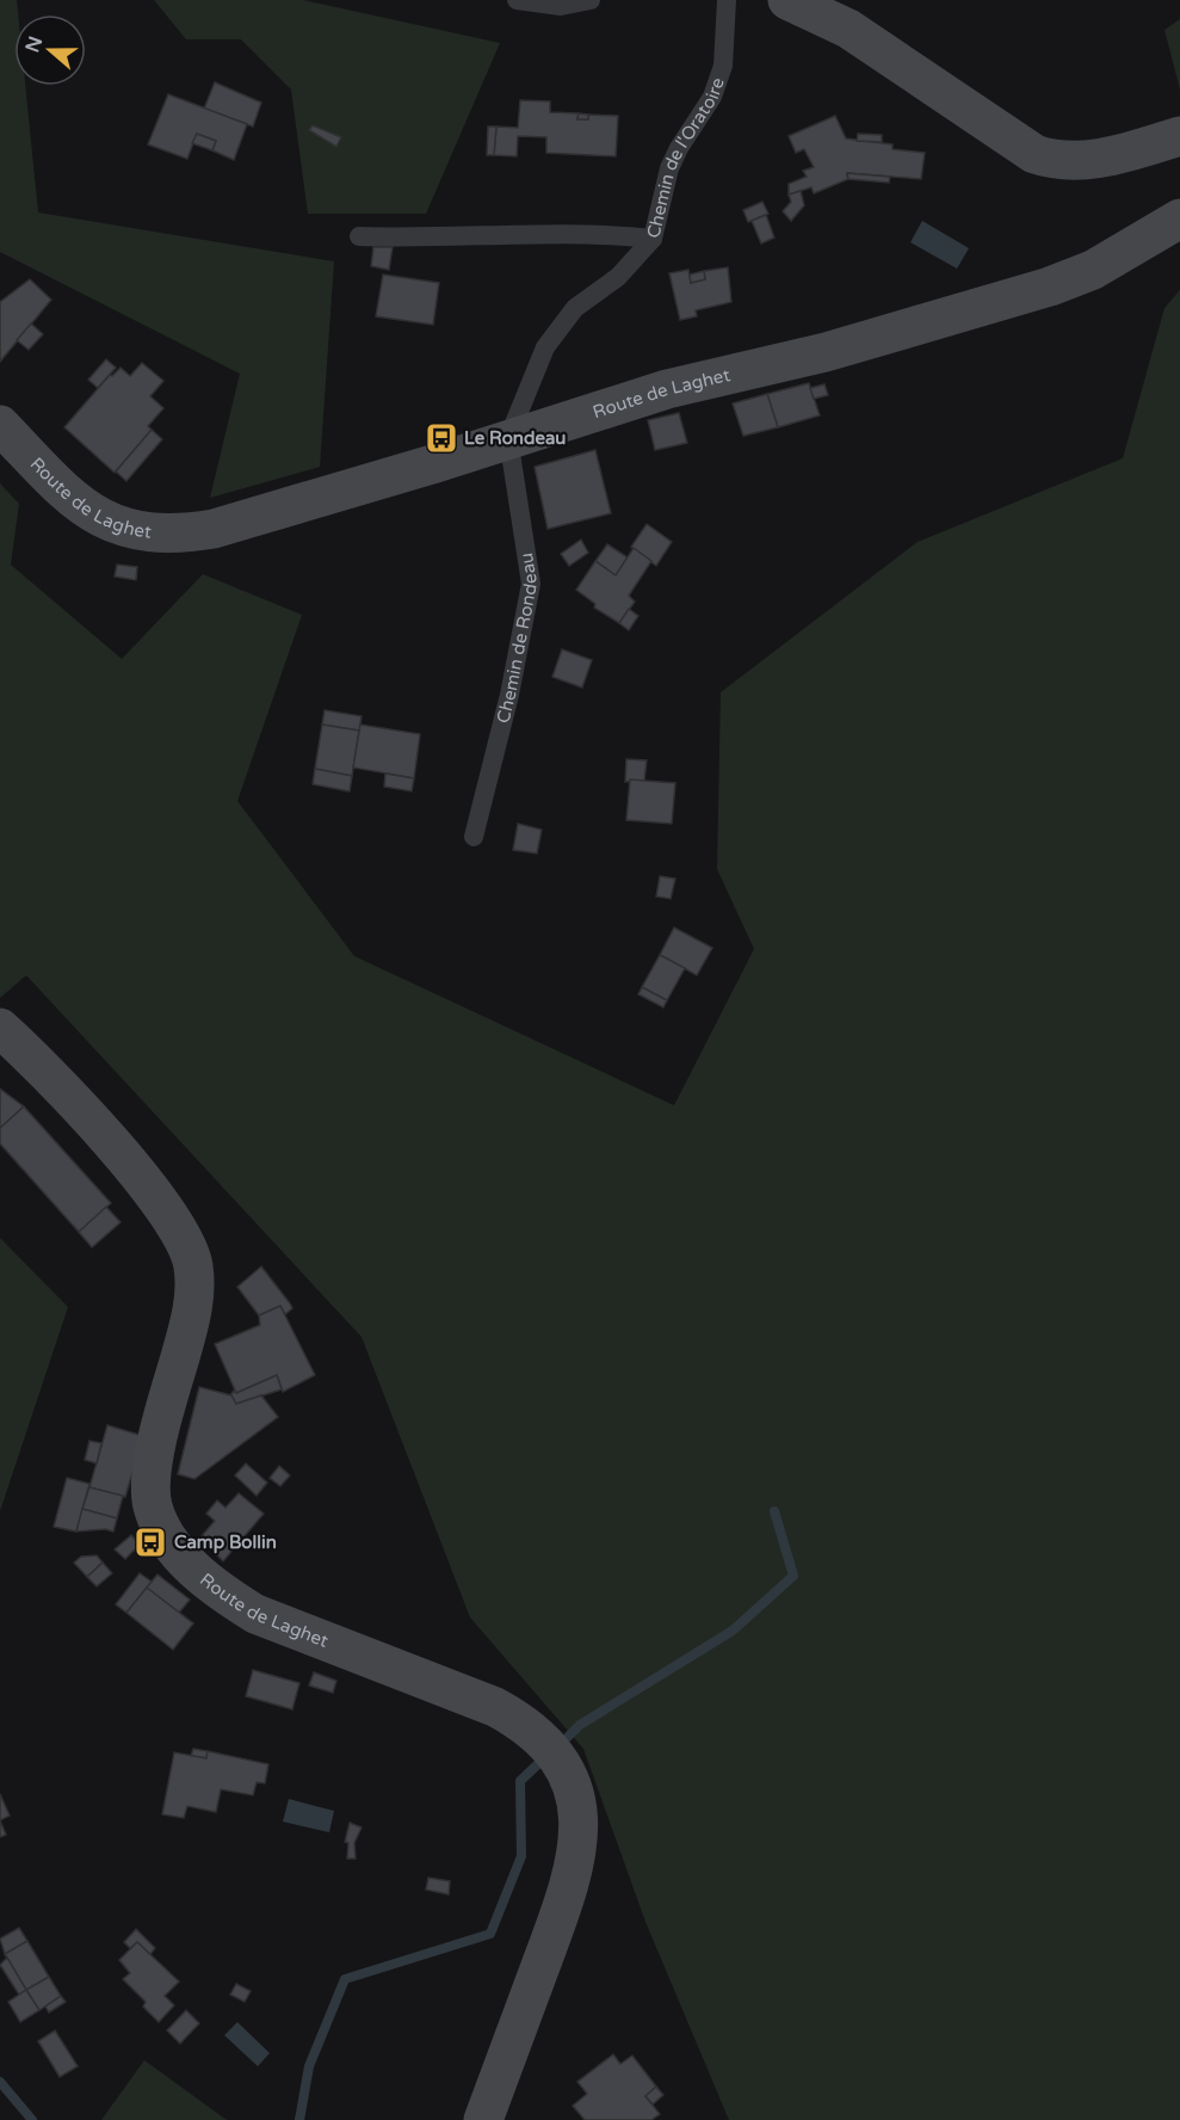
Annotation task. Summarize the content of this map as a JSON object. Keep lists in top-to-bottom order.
{
  "streets": {
    "main road": ["Route de Laghet"],
    "lane": ["Chemin de l'Oratoire", "Chemin de Rondeau"]
  },
  "crossings": [
    ["Chemin de l'Oratoire", "Route de Laghet"],
    ["Chemin de l'Oratoire", "Chemin de Rondeau"],
    ["Route de Laghet", "Chemin de Rondeau"]
  ],
  "places": {
    "bus stop": ["Le Rondeau", "Camp Bollin"]
  },
  "north": "left"
}
